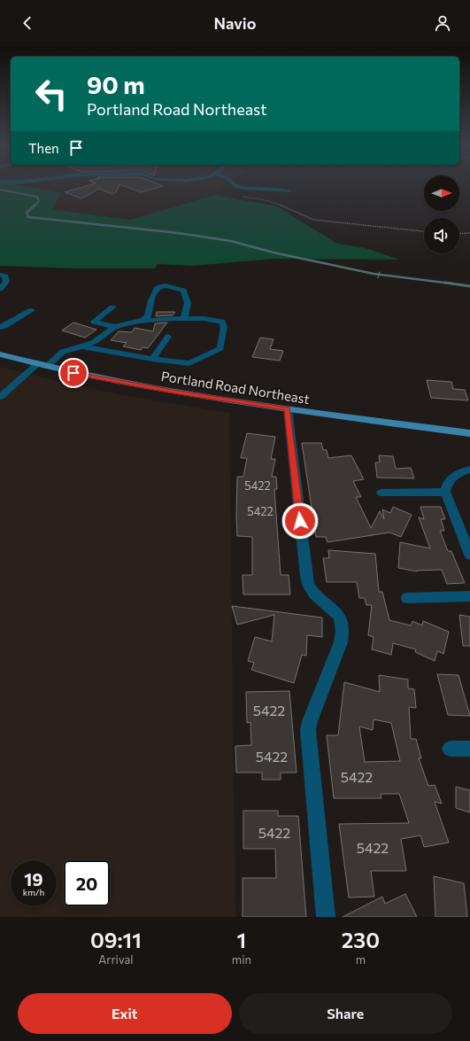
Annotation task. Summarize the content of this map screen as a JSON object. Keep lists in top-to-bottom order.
{
  "streets": {
    "main road": ["Portland Road Northeast"]
  },
  "house_numbers": [
    "5422",
    "5422",
    "5422",
    "5422",
    "5422",
    "5422",
    "5422"
  ],
  "north": "right",
  "page": {
    "header": "Navio",
    "turn": ["90 m", "Portland Road Northeast"],
    "then": "Then",
    "speed": "19 km/h",
    "limit": "20",
    "eta": [
      "09:11",
      "Arrival",
      "1",
      "min",
      "230",
      "m"
    ],
    "buttons": ["Exit", "Share"]
  }
}
